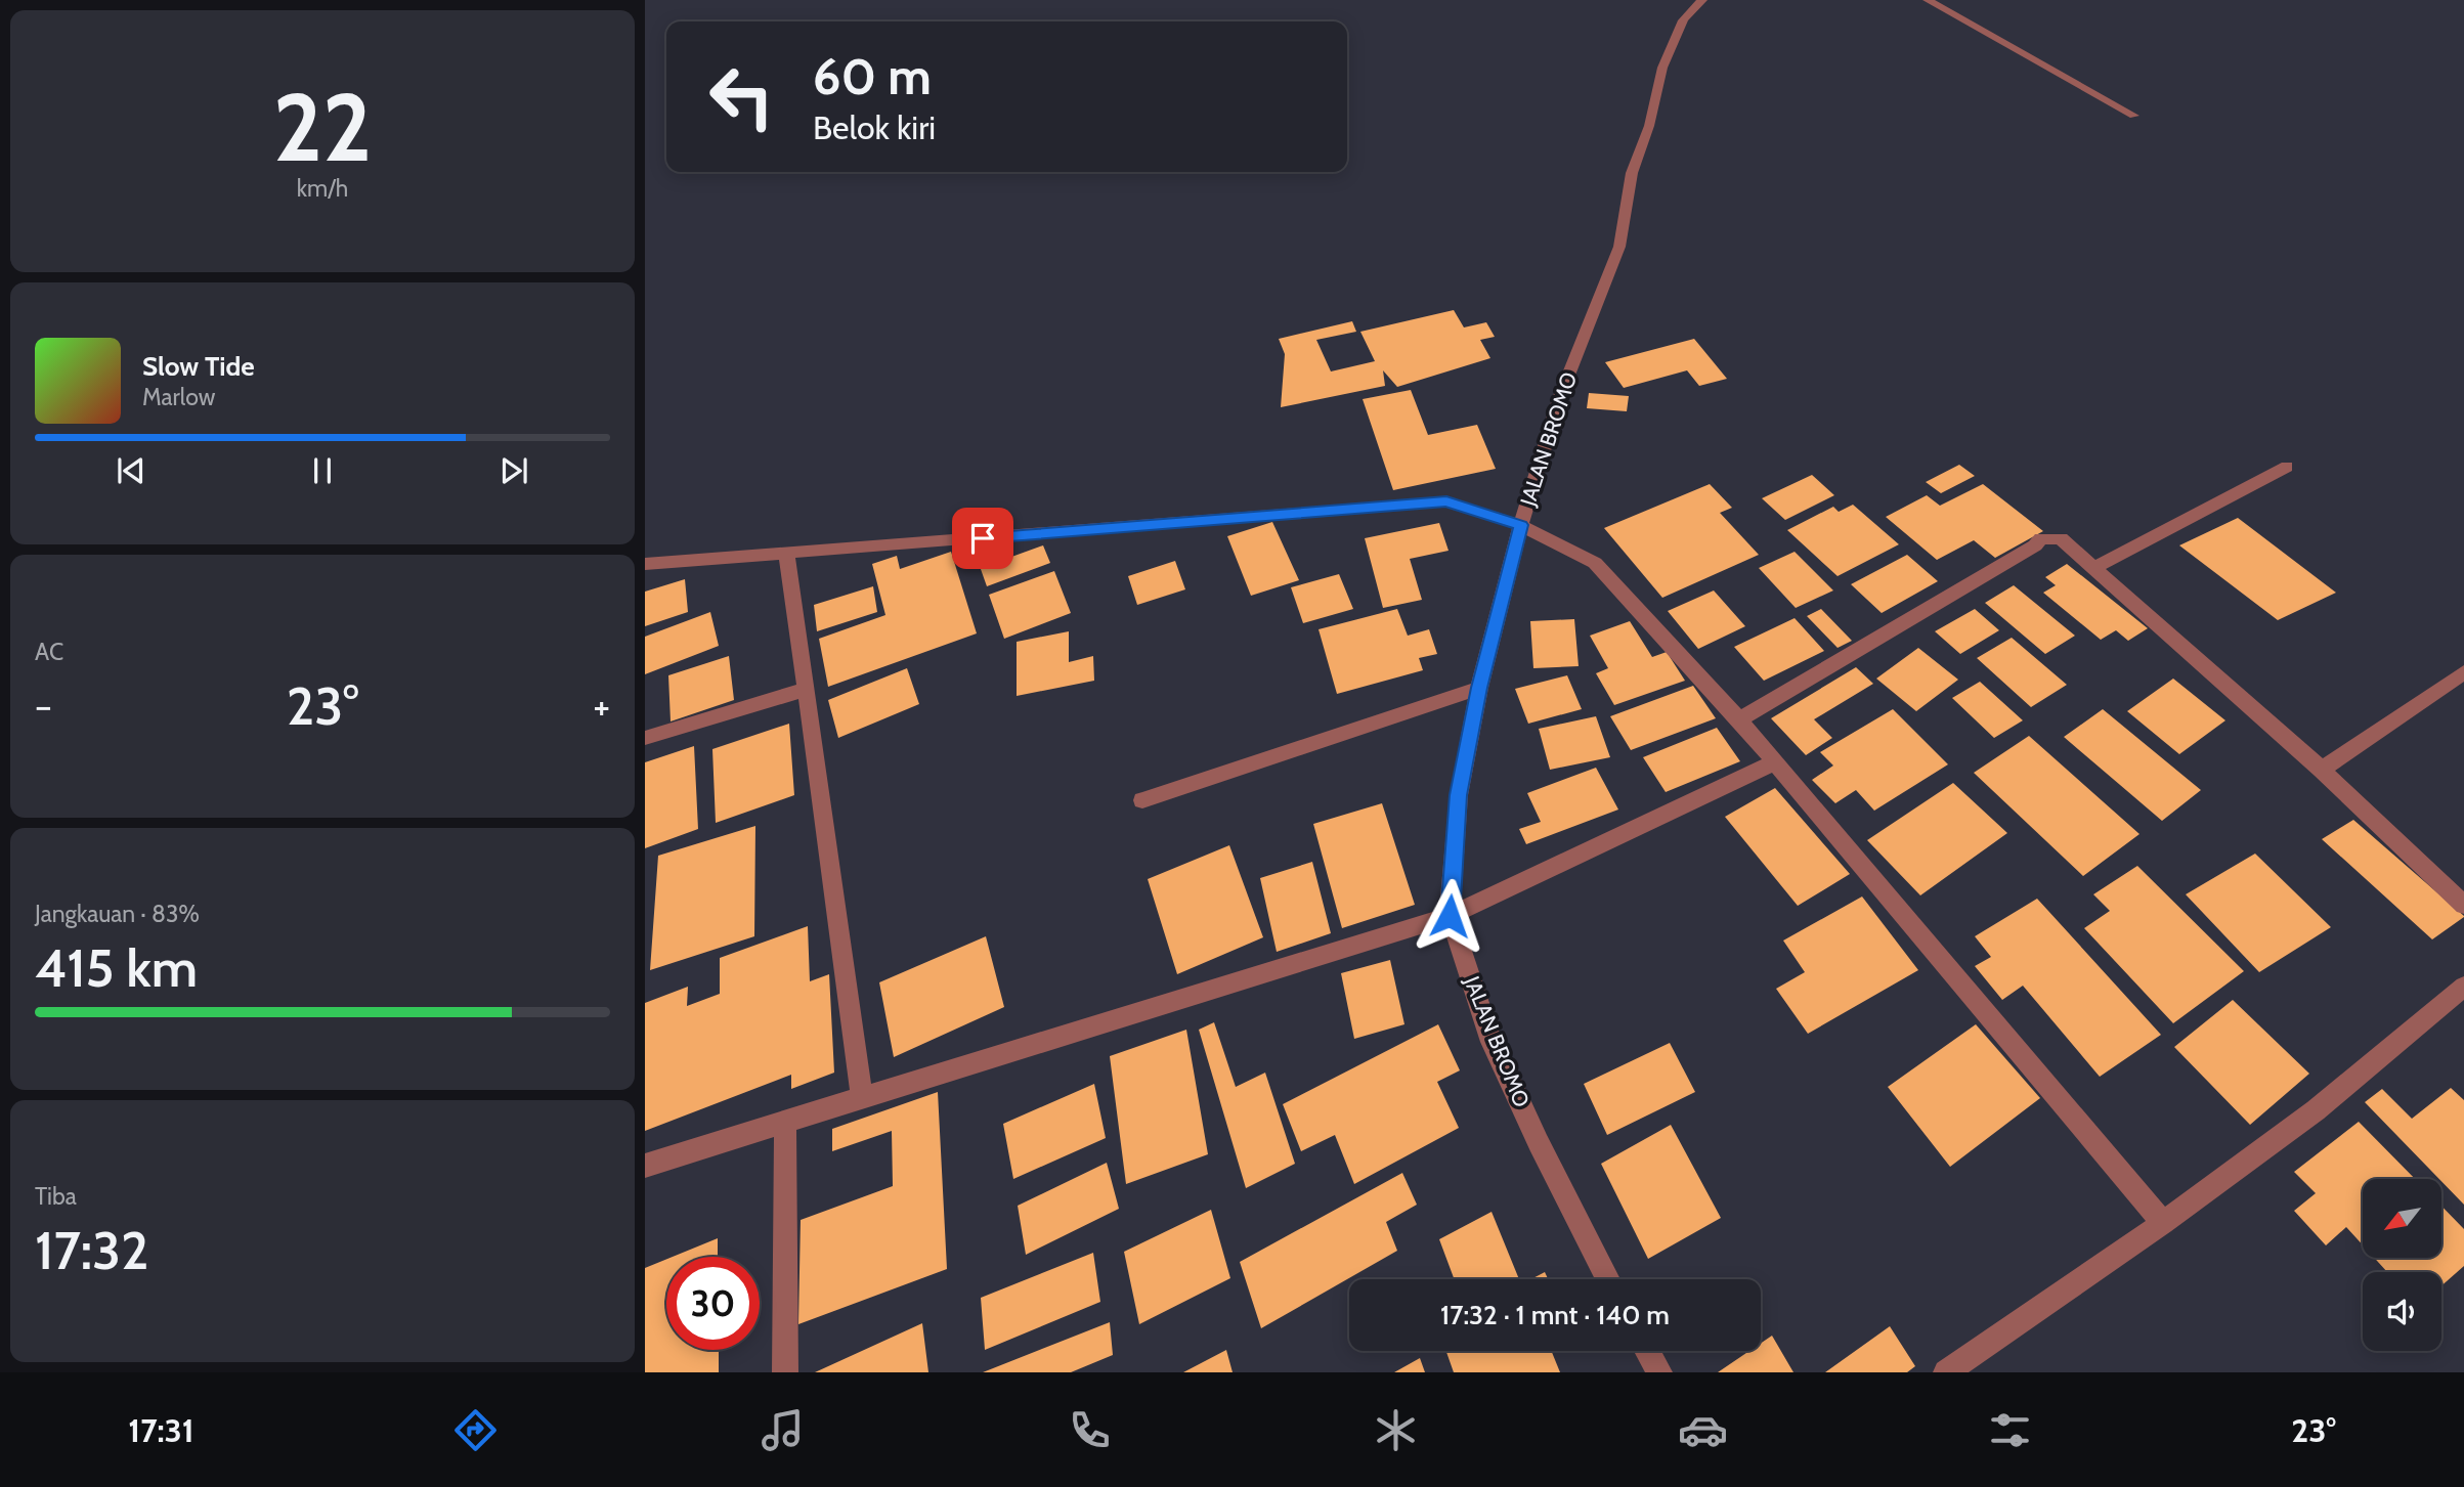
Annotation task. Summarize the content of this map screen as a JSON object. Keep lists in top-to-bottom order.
{
  "streets": {
    "street": ["JALAN BROMO"]
  },
  "north": "bottom left",
  "page": {
    "tile": [
      ["22", "km/h"],
      "AC",
      ["Jangkauan · 83%", "415 km"],
      ["Tiba", "17:32"]
    ],
    "turn": ["60 m", "Belok kiri"],
    "song": ["Slow Tide", "Marlow"],
    "heat": ["−", "23°", "+"],
    "limit": "30",
    "trip": "17:32 · 1 mnt · 140 m",
    "tabs": ["17:31", "23°"]
  }
}
